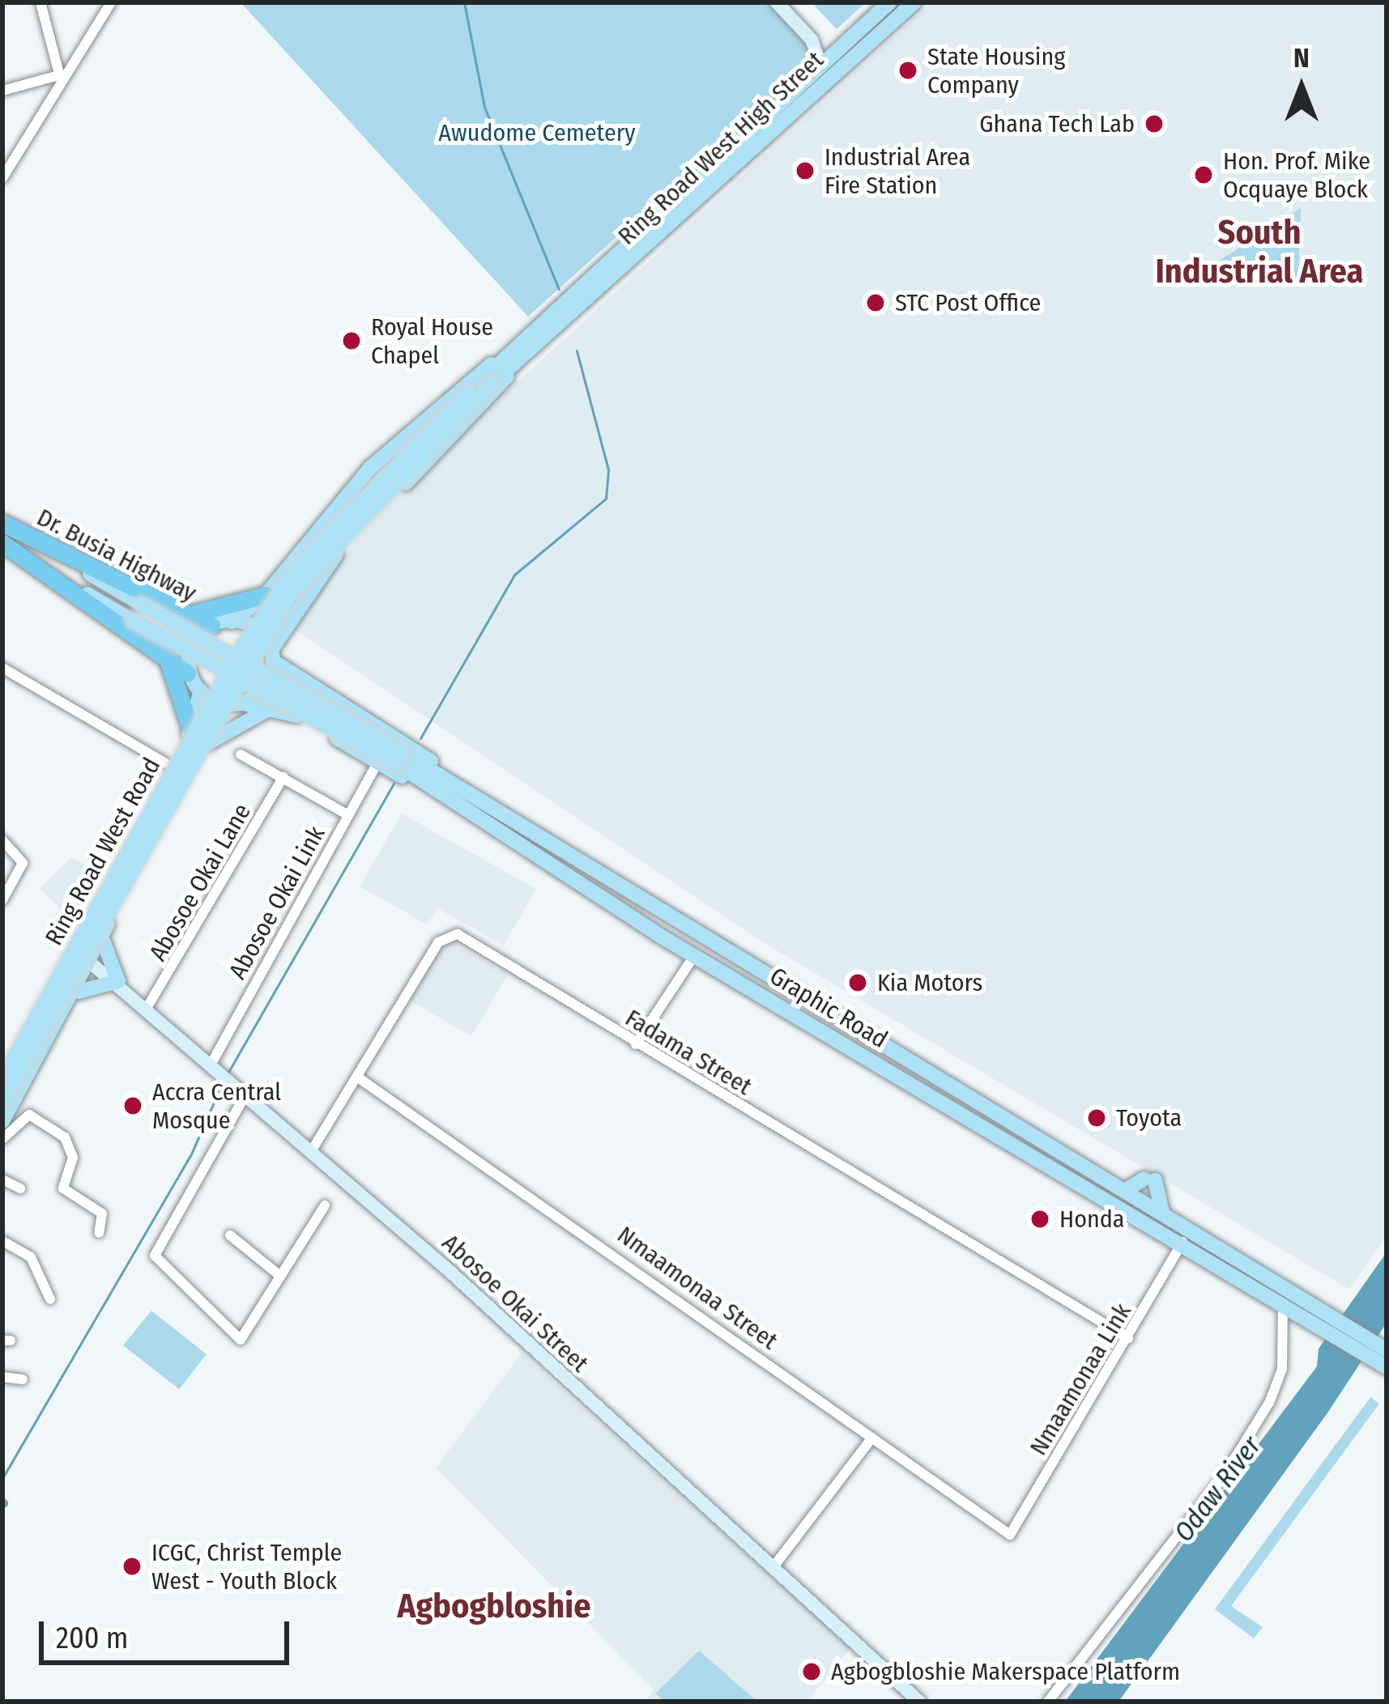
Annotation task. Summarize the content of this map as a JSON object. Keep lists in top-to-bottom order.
{
  "streets": {
    "highway": ["Dr. Busia Highway"],
    "main road": ["Ring Road West High Street", "Ring Road West Road", "Graphic Road"],
    "street": [
      "Abosoe Okai Lane",
      "Abosoe Okai Link",
      "Fadama Street",
      "Nmaamonaa Street",
      "Abosoe Okai Street",
      "Nmaamonaa Link"
    ]
  },
  "crossings": [
    ["Ring Road West High Street", "Dr. Busia Highway"],
    ["Ring Road West High Street", "Ring Road West Road"],
    ["Ring Road West High Street", "Graphic Road"],
    ["Dr. Busia Highway", "Ring Road West Road"],
    ["Dr. Busia Highway", "Graphic Road"],
    ["Ring Road West Road", "Graphic Road"],
    ["Ring Road West Road", "Abosoe Okai Street"],
    ["Abosoe Okai Lane", "Abosoe Okai Street"],
    ["Abosoe Okai Link", "Graphic Road"],
    ["Abosoe Okai Link", "Abosoe Okai Street"],
    ["Graphic Road", "Nmaamonaa Link"],
    ["Fadama Street", "Nmaamonaa Street"],
    ["Fadama Street", "Abosoe Okai Street"],
    ["Fadama Street", "Nmaamonaa Link"],
    ["Nmaamonaa Street", "Nmaamonaa Link"]
  ],
  "districts": ["South Industrial Area", "Agbogbloshie"],
  "water": ["Odaw River"],
  "parks": ["Awudome Cemetery"],
  "places": [
    "State Housing Company",
    "Ghana Tech Lab",
    "Industrial Area Fire Station",
    "Hon. Prof. Mike Ocquaye Block",
    "STC Post Office",
    "Royal House Chapel",
    "Kia Motors",
    "Accra Central Mosque",
    "Toyota",
    "Honda",
    "ICGC, Christ Temple West - Youth Block",
    "Agbogbloshie Makerspace Platform"
  ],
  "scale_bar": "200 m",
  "north": "top"
}
